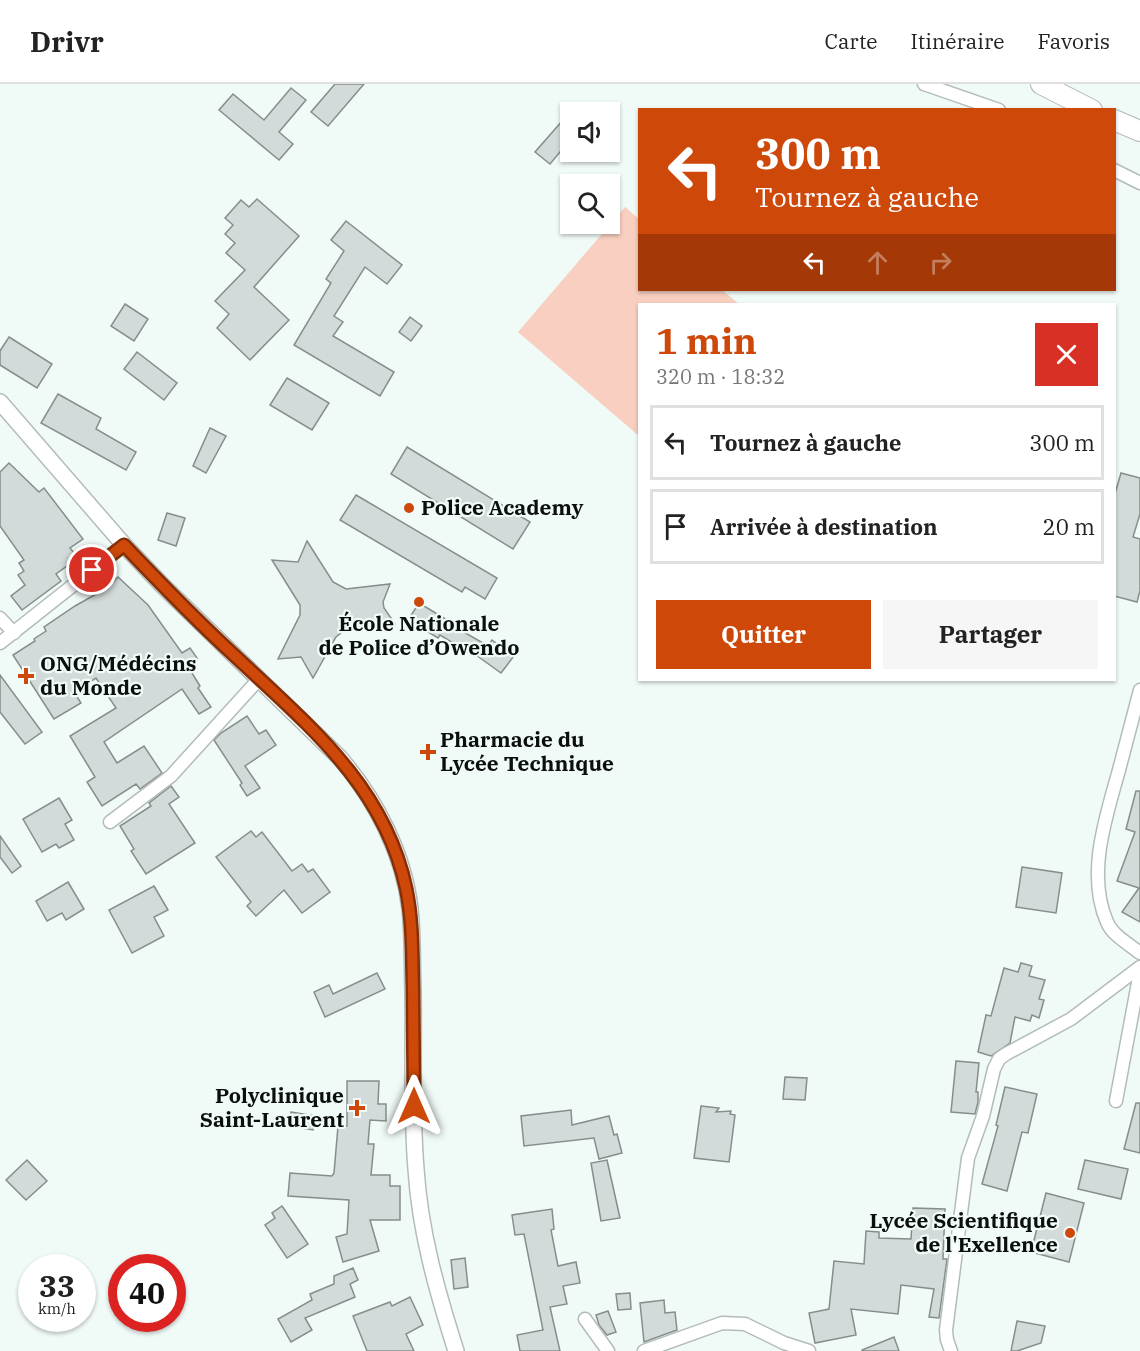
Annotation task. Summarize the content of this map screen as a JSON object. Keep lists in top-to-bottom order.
{
  "places": {
    "other": ["Police Academy", "École Nationale de Police d’Owendo", "Lycée Scientifique de l'Exellence"],
    "health": ["ONG/Médécins du Monde", "Pharmacie du Lycée Technique", "Polyclinique Saint-Laurent"]
  },
  "page": {
    "header": "Drivr",
    "nav": ["Carte", "Itinéraire", "Favoris"],
    "turn": ["300 m", "Tournez à gauche"],
    "heading": ["1 min", "320 m · 18:32"],
    "list": [
      {
        "name": "Tournez à gauche",
        "value": "300 m"
      },
      {
        "name": "Arrivée à destination",
        "value": "20 m"
      }
    ],
    "buttons": ["Quitter", "Partager"],
    "speed": "33 km/h",
    "limit": "40"
  }
}
